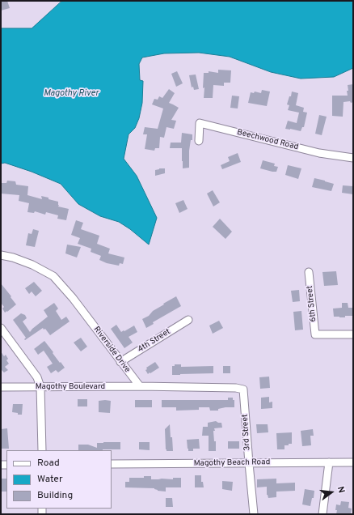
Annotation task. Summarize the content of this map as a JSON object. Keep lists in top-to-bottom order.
{
  "streets": {
    "street": [
      "Beechwood Road",
      "6th Street",
      "4th Street",
      "Riverside Drive",
      "Magothy Boulevard",
      "3rd Street",
      "Magothy Beach Road"
    ]
  },
  "crossings": [
    ["4th Street", "Riverside Drive"],
    ["Riverside Drive", "Magothy Boulevard"],
    ["Riverside Drive", "3rd Street"],
    ["Magothy Boulevard", "3rd Street"],
    ["3rd Street", "Magothy Beach Road"]
  ],
  "water": ["Magothy River"],
  "legend": ["Road", "Water", "Building"],
  "north": "right"
}
